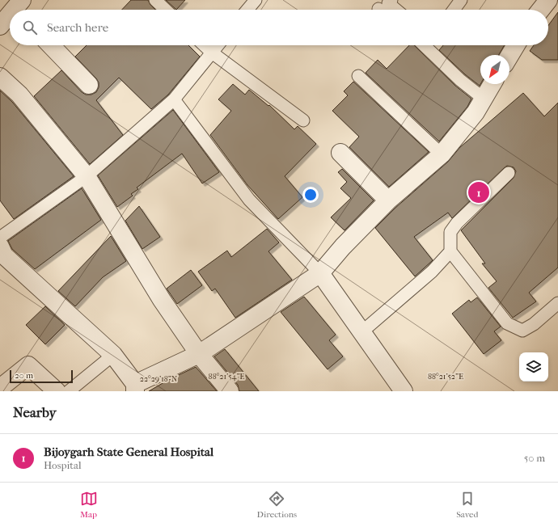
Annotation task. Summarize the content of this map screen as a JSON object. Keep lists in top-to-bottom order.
{
  "scale_bar": "20 m",
  "north": "bottom left",
  "page": {
    "search": "Search here",
    "pins": "1",
    "scale": "20 m",
    "heading": "Nearby",
    "list": [
      {
        "mark": "1",
        "name": "Bijoygarh State General Hospital",
        "note": "Hospital",
        "value": "50 m"
      }
    ],
    "nav": ["Map", "Directions", "Saved"]
  },
  "coordinates": ["88°21'54\"E", "88°21'52\"E", "22°29'18\"N"]
}
